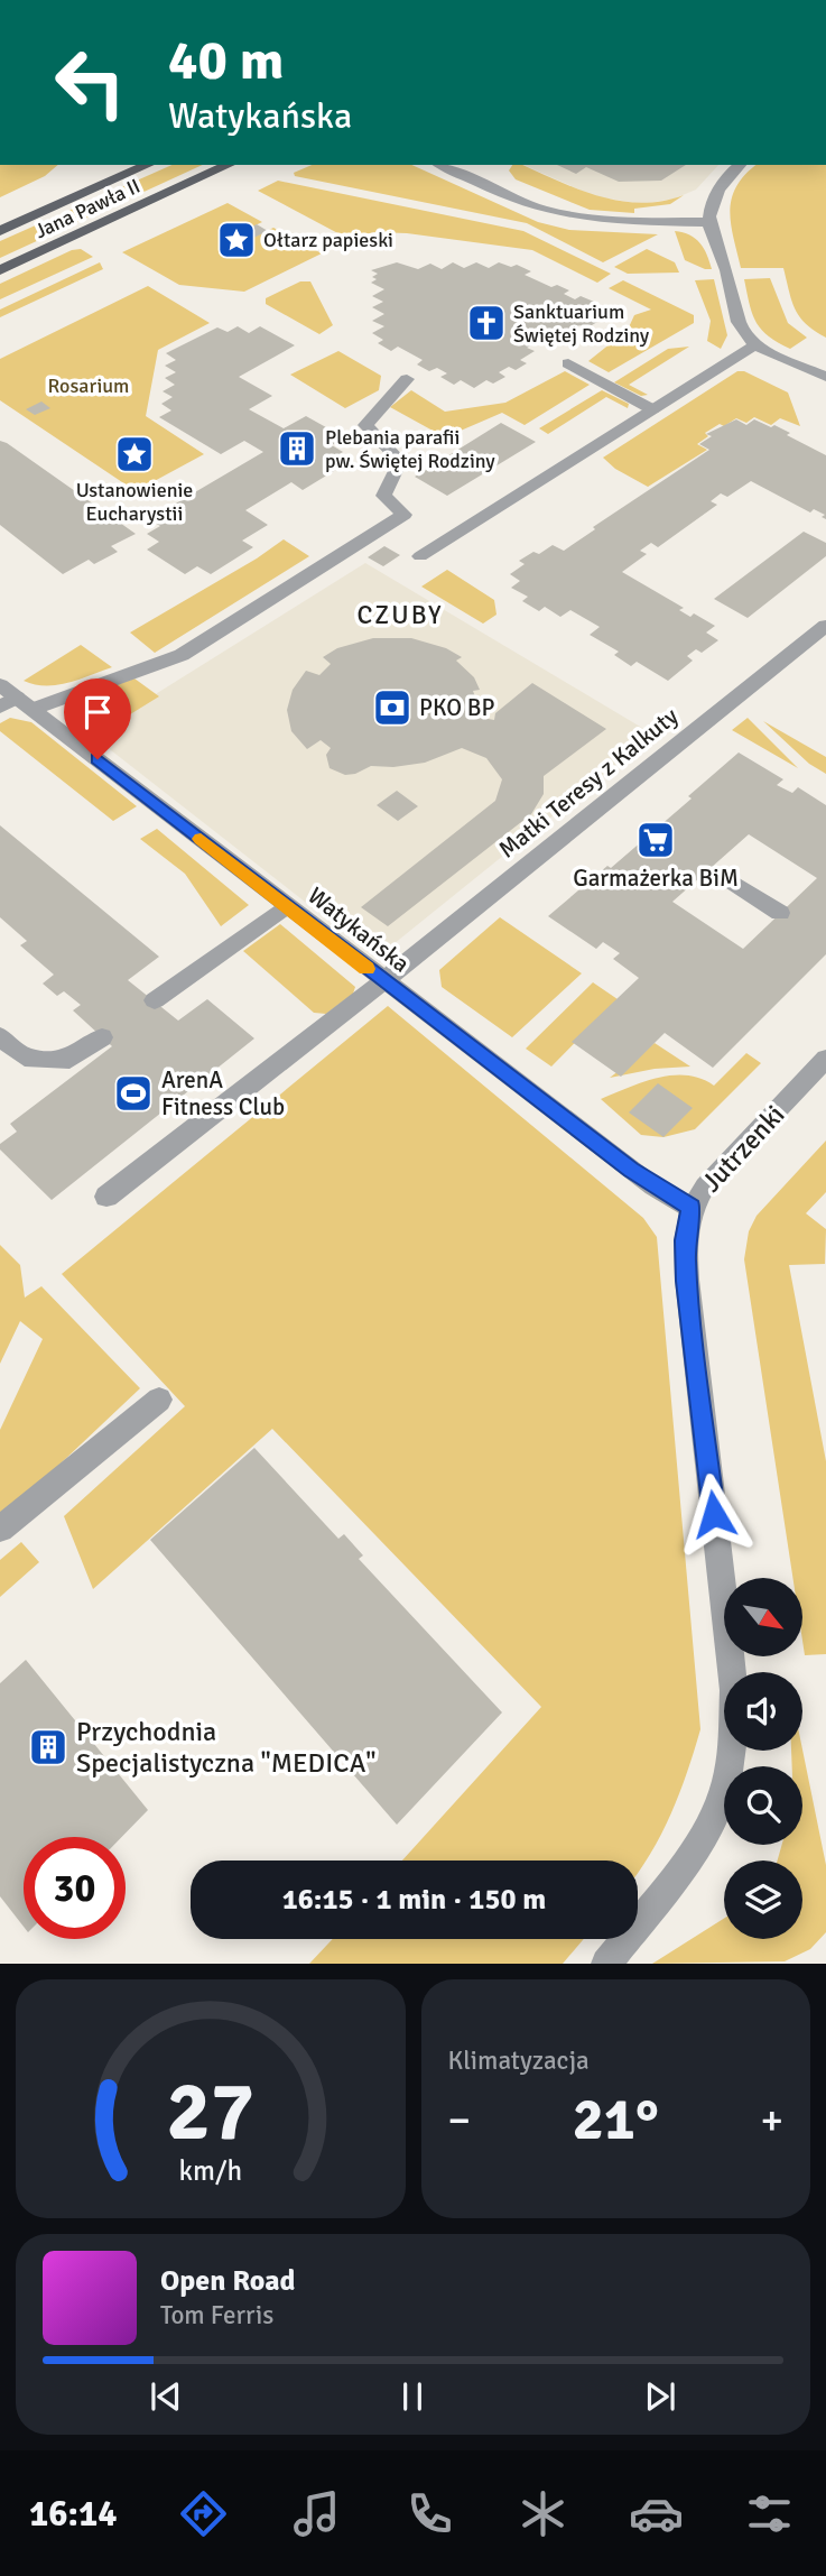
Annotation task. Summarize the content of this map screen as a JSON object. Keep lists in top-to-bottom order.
{
  "streets": {
    "main road": ["Jana Pawła II"],
    "street": ["Matki Teresy z Kalkuty", "Watykańska", "Jutrzenki"]
  },
  "crossings": [
    ["Matki Teresy z Kalkuty", "Watykańska"],
    ["Watykańska", "Jutrzenki"]
  ],
  "districts": ["CZUBY"],
  "parks": ["Rosarium"],
  "places": {
    "place": ["Ołtarz papieski", "Ustanowienie Eucharystii"],
    "church": ["Sanktuarium Świętej Rodziny"],
    "building": ["Plebania parafii pw. Świętej Rodziny", "Przychodnia Specjalistyczna \"MEDICA\""],
    "bank": ["PKO BP"],
    "supermarket": ["Garmażerka BiM"],
    "sports": ["ArenA Fitness Club"]
  },
  "north": "bottom right",
  "page": {
    "turn": ["40 m", "Watykańska"],
    "limit": "30",
    "trip": "16:15 · 1 min · 150 m",
    "tile": "Klimatyzacja",
    "heat": ["−", "21°", "+"],
    "song": ["Open Road", "Tom Ferris"],
    "tabs": "16:14",
    "gauge": ["27", "km/h"]
  }
}
